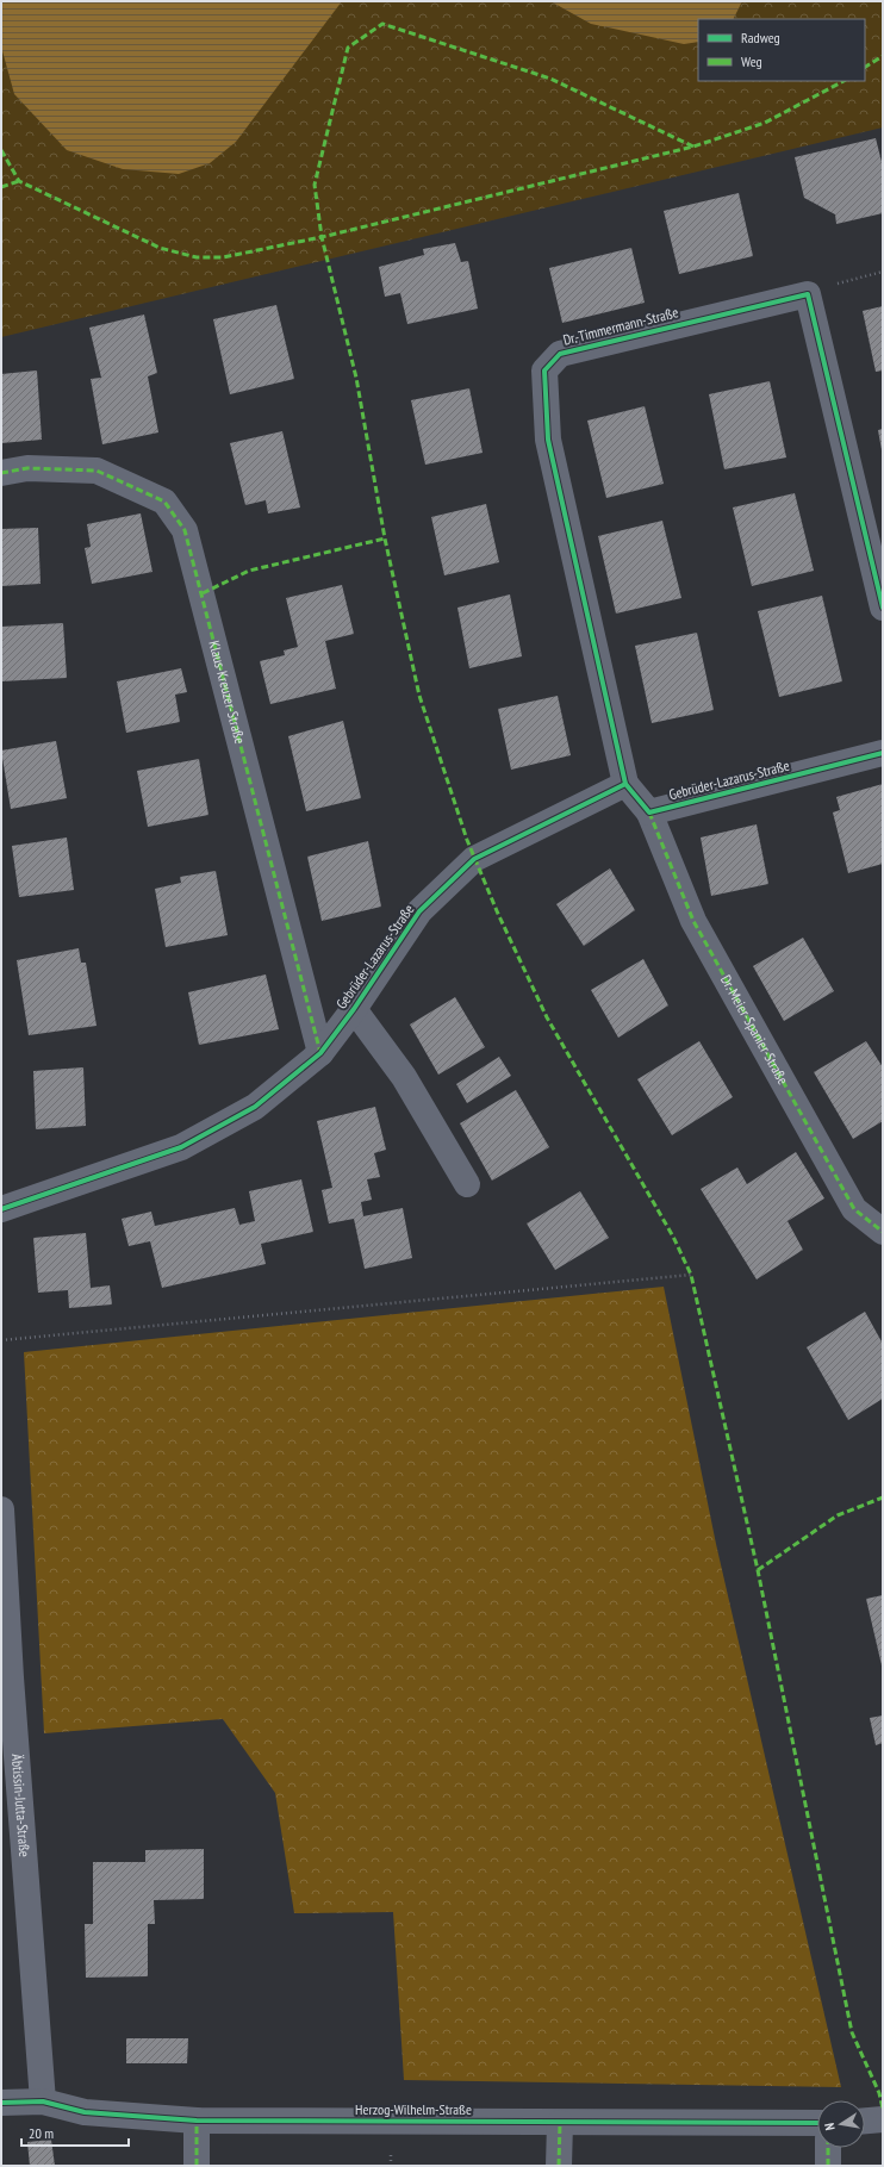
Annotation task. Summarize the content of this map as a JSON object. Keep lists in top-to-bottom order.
{
  "streets": {
    "street": [
      "Dr.-Timmermann-Straße",
      "Klaus-Kreuzer-Straße",
      "Gebrüder-Lazarus-Straße",
      "Dr.-Meier-Spanier-Straße",
      "Äbtissin-Jutta-Straße",
      "Herzog-Wilhelm-Straße"
    ]
  },
  "crossings": [
    ["Dr.-Timmermann-Straße", "Gebrüder-Lazarus-Straße"],
    ["Klaus-Kreuzer-Straße", "Gebrüder-Lazarus-Straße"],
    ["Gebrüder-Lazarus-Straße", "Dr.-Meier-Spanier-Straße"],
    ["Äbtissin-Jutta-Straße", "Herzog-Wilhelm-Straße"]
  ],
  "legend": ["Radweg", "Weg"],
  "scale_bar": "20 m",
  "north": "left"
}
